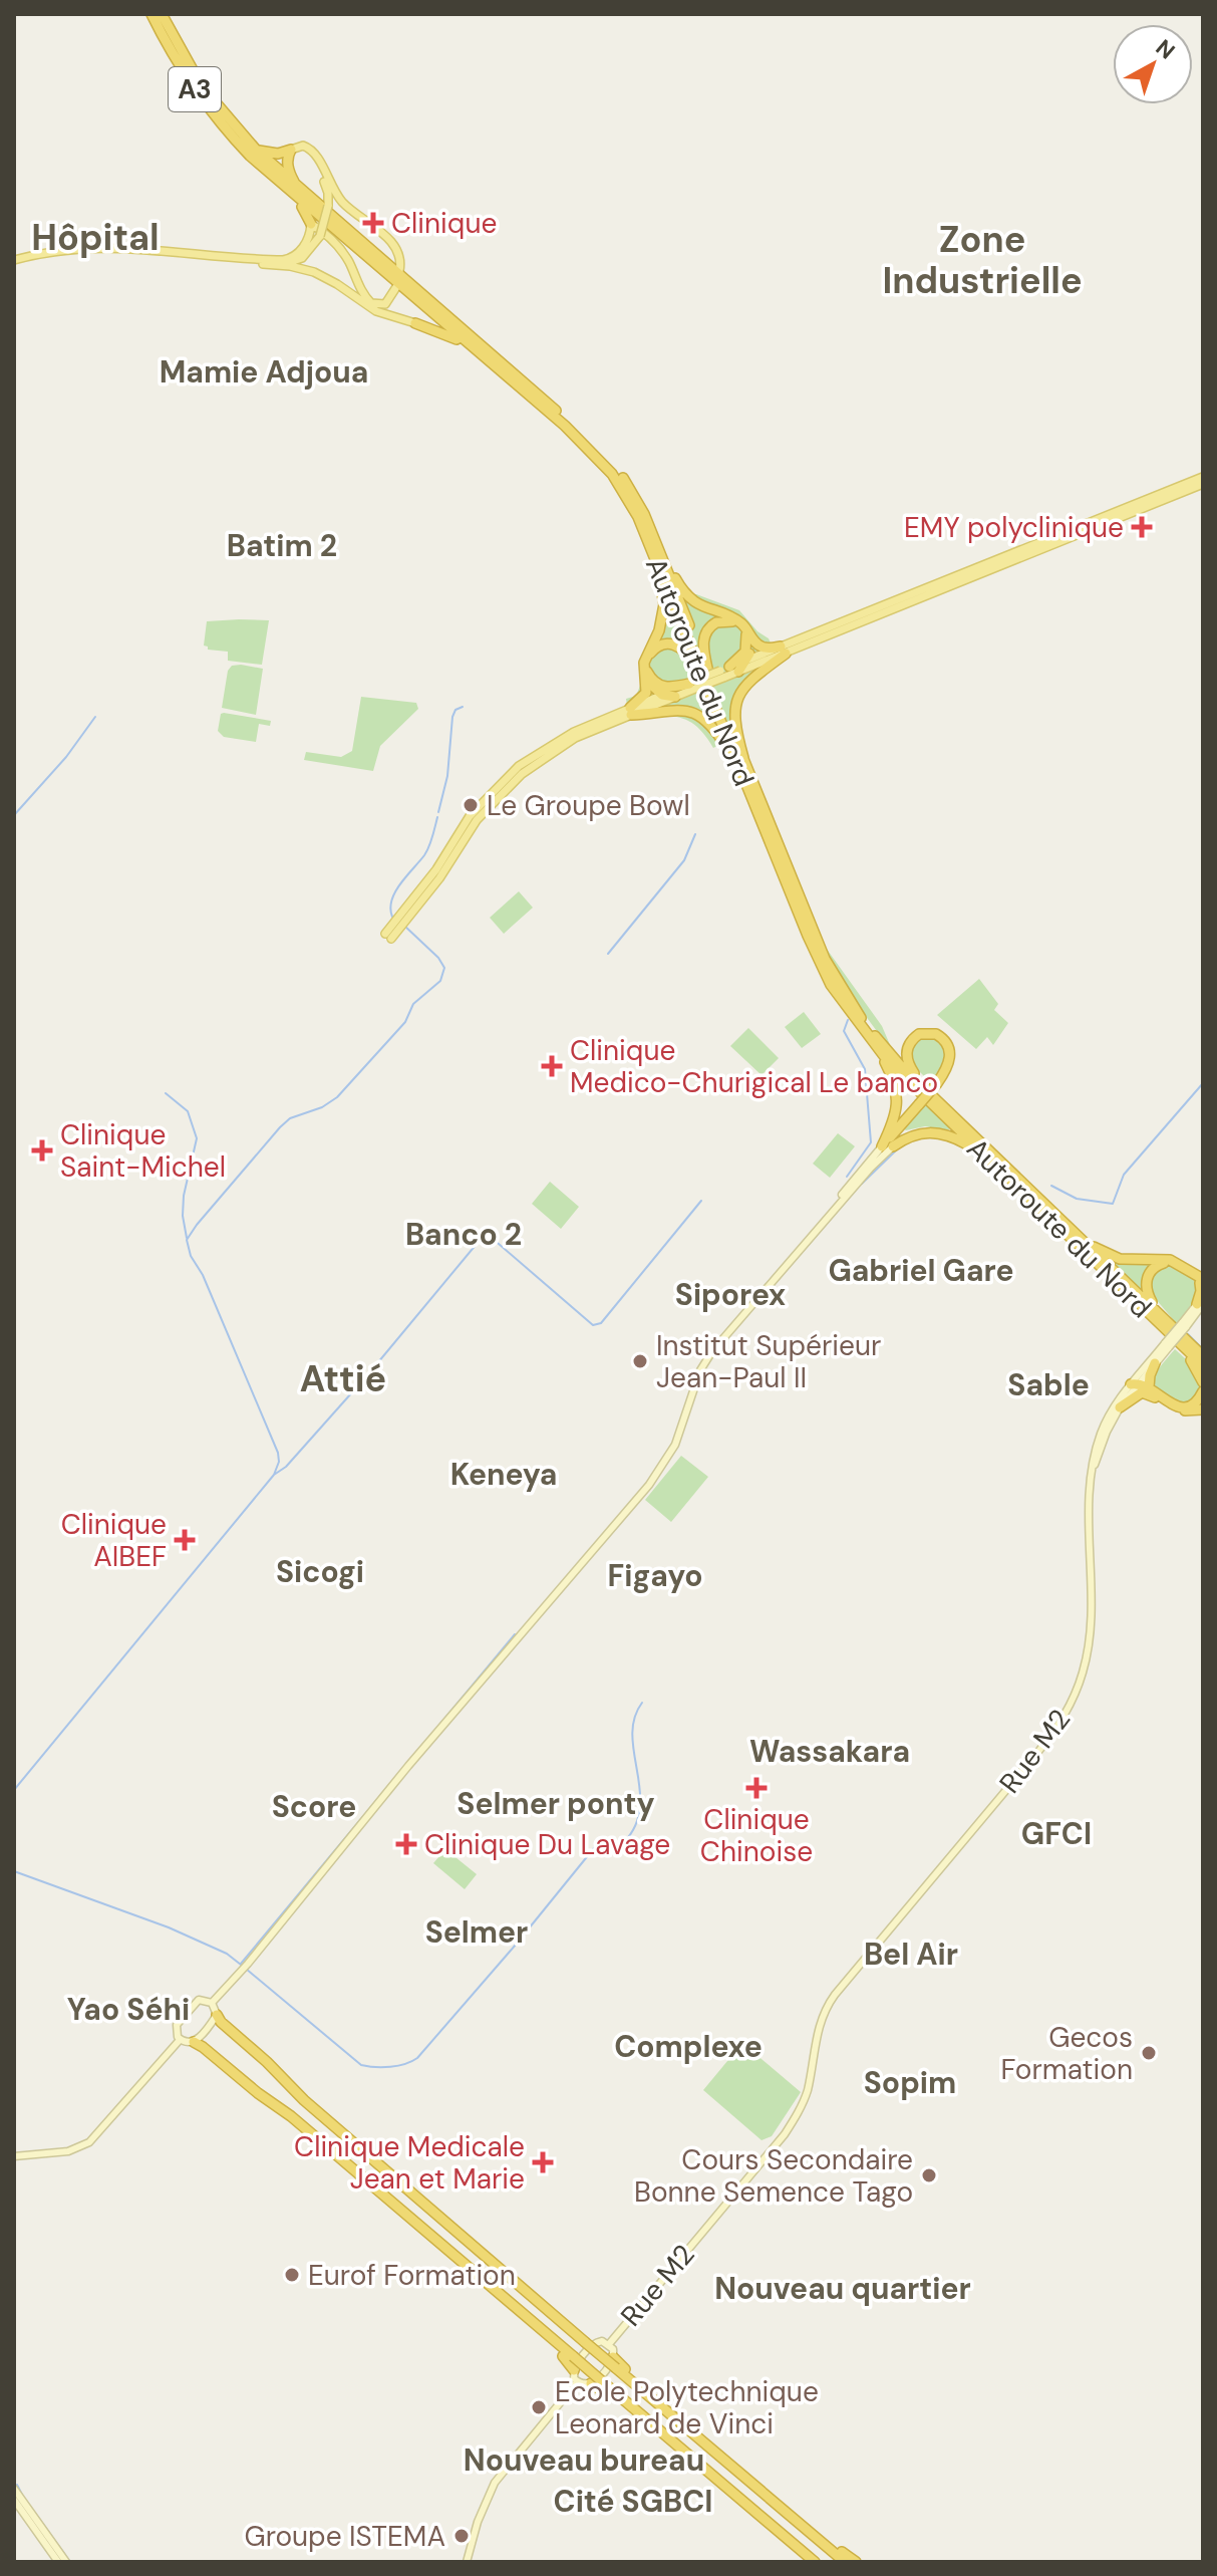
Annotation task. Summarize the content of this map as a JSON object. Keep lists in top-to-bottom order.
{
  "streets": {
    "highway": ["A3", "Autoroute du Nord"],
    "main road": ["Rue M2"]
  },
  "districts": [
    "Hôpital",
    "Zone Industrielle",
    "Mamie Adjoua",
    "Batim 2",
    "Banco 2",
    "Gabriel Gare",
    "Siporex",
    "Attié",
    "Sable",
    "Keneya",
    "Sicogi",
    "Figayo",
    "Wassakara",
    "Selmer ponty",
    "Score",
    "GFCI",
    "Selmer",
    "Bel Air",
    "Yao Séhi",
    "Complexe",
    "Sopim",
    "Nouveau quartier",
    "Nouveau bureau",
    "Cité SGBCI"
  ],
  "places": {
    "health": [
      "Clinique",
      "EMY polyclinique",
      "Clinique Medico-Churigical Le banco",
      "Clinique Saint-Michel",
      "Clinique AIBEF",
      "Clinique Chinoise",
      "Clinique Du Lavage",
      "Clinique Medicale Jean et Marie"
    ],
    "other": [
      "Le Groupe Bowl",
      "Institut Supérieur Jean-Paul II",
      "Gecos Formation",
      "Cours Secondaire Bonne Semence Tago",
      "Eurof Formation",
      "Ecole Polytechnique Leonard de Vinci",
      "Groupe ISTEMA"
    ]
  },
  "north": "top right"
}
